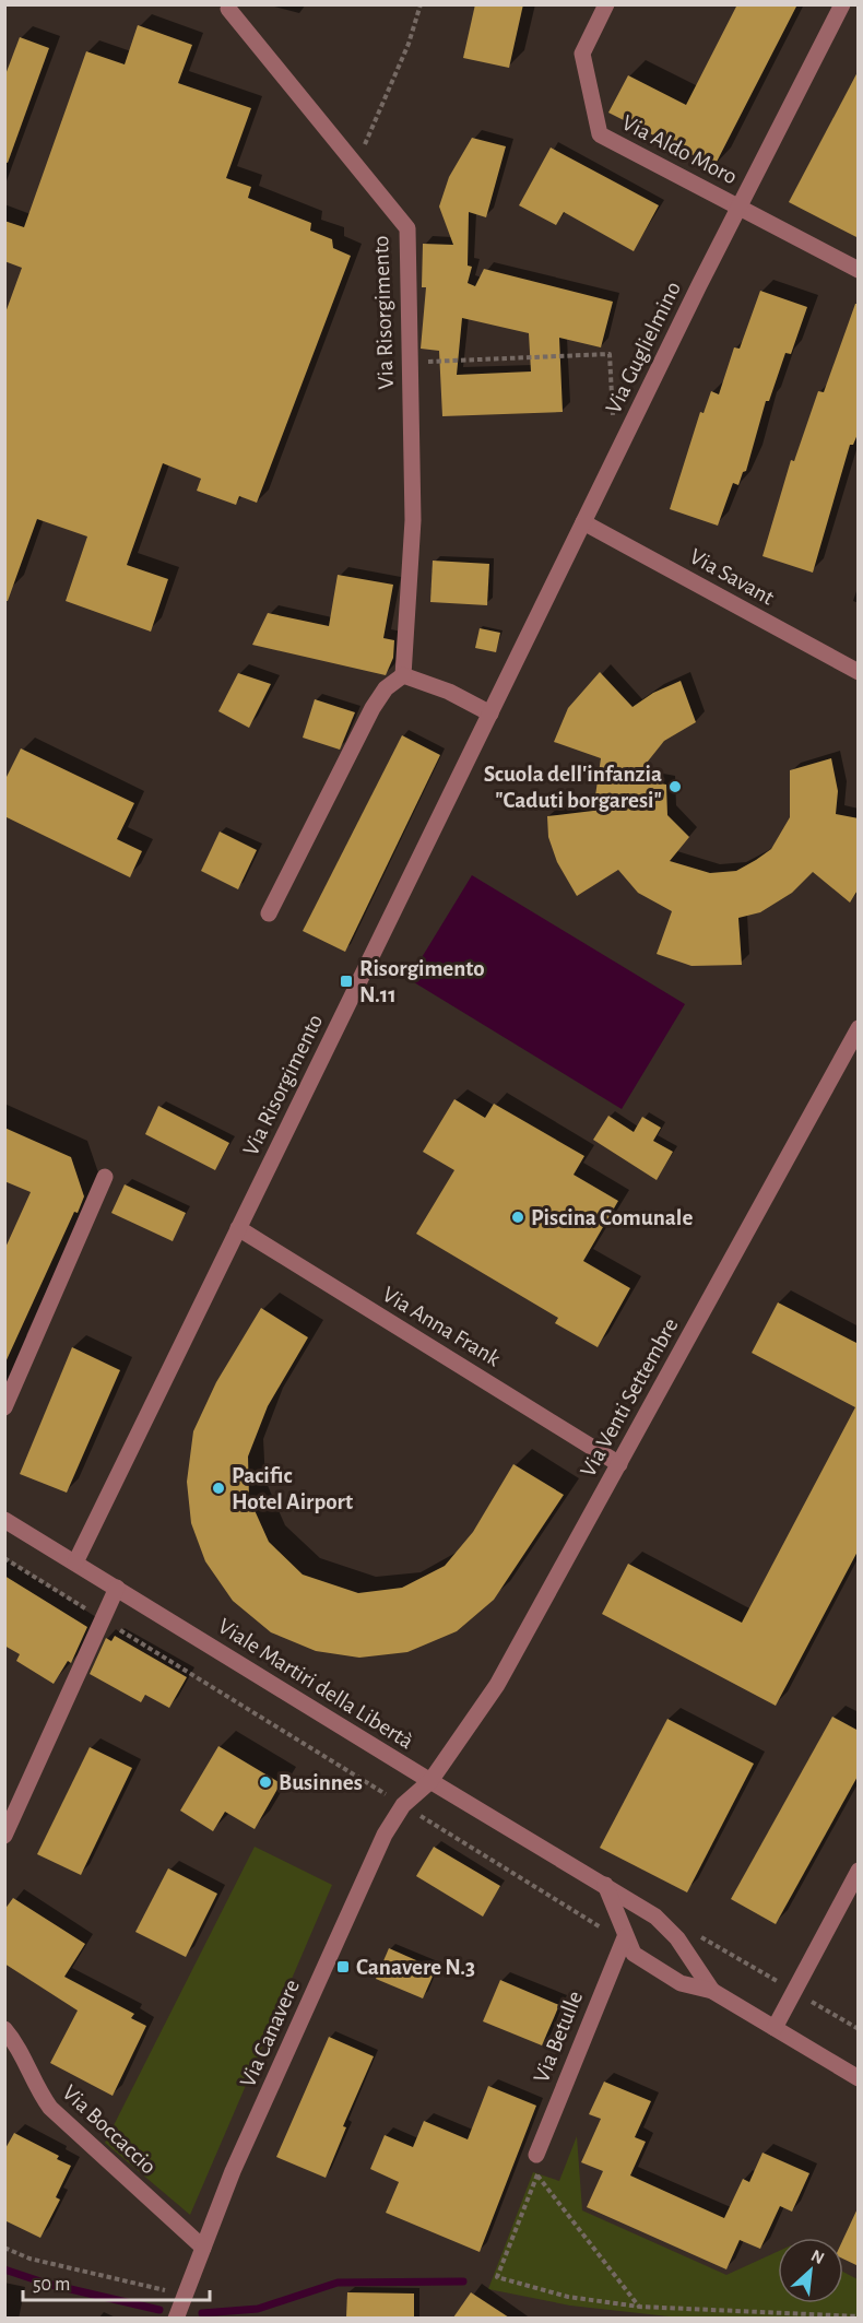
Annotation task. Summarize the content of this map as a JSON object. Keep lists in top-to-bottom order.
{
  "streets": {
    "street": [
      "Via Aldo Moro",
      "Via Risorgimento",
      "Via Guglielmino",
      "Via Savant",
      "Via Anna Frank",
      "Via Venti Settembre",
      "Viale Martiri della Libertà",
      "Via Canavere",
      "Via Betulle",
      "Via Boccaccio"
    ]
  },
  "crossings": [
    ["Via Aldo Moro", "Via Guglielmino"],
    ["Via Risorgimento", "Via Guglielmino"],
    ["Via Risorgimento", "Via Anna Frank"],
    ["Via Risorgimento", "Viale Martiri della Libertà"],
    ["Via Guglielmino", "Via Savant"],
    ["Via Anna Frank", "Via Venti Settembre"],
    ["Via Venti Settembre", "Viale Martiri della Libertà"],
    ["Via Venti Settembre", "Via Canavere"],
    ["Viale Martiri della Libertà", "Via Canavere"],
    ["Viale Martiri della Libertà", "Via Betulle"],
    ["Via Canavere", "Via Boccaccio"]
  ],
  "places": {
    "other": [
      "Scuola dell'infanzia \"Caduti borgaresi\"",
      "Piscina Comunale",
      "Pacific Hotel Airport",
      "Businnes"
    ],
    "transit": ["Risorgimento N.11", "Canavere N.3"]
  },
  "scale_bar": "50 m",
  "north": "top right"
}
